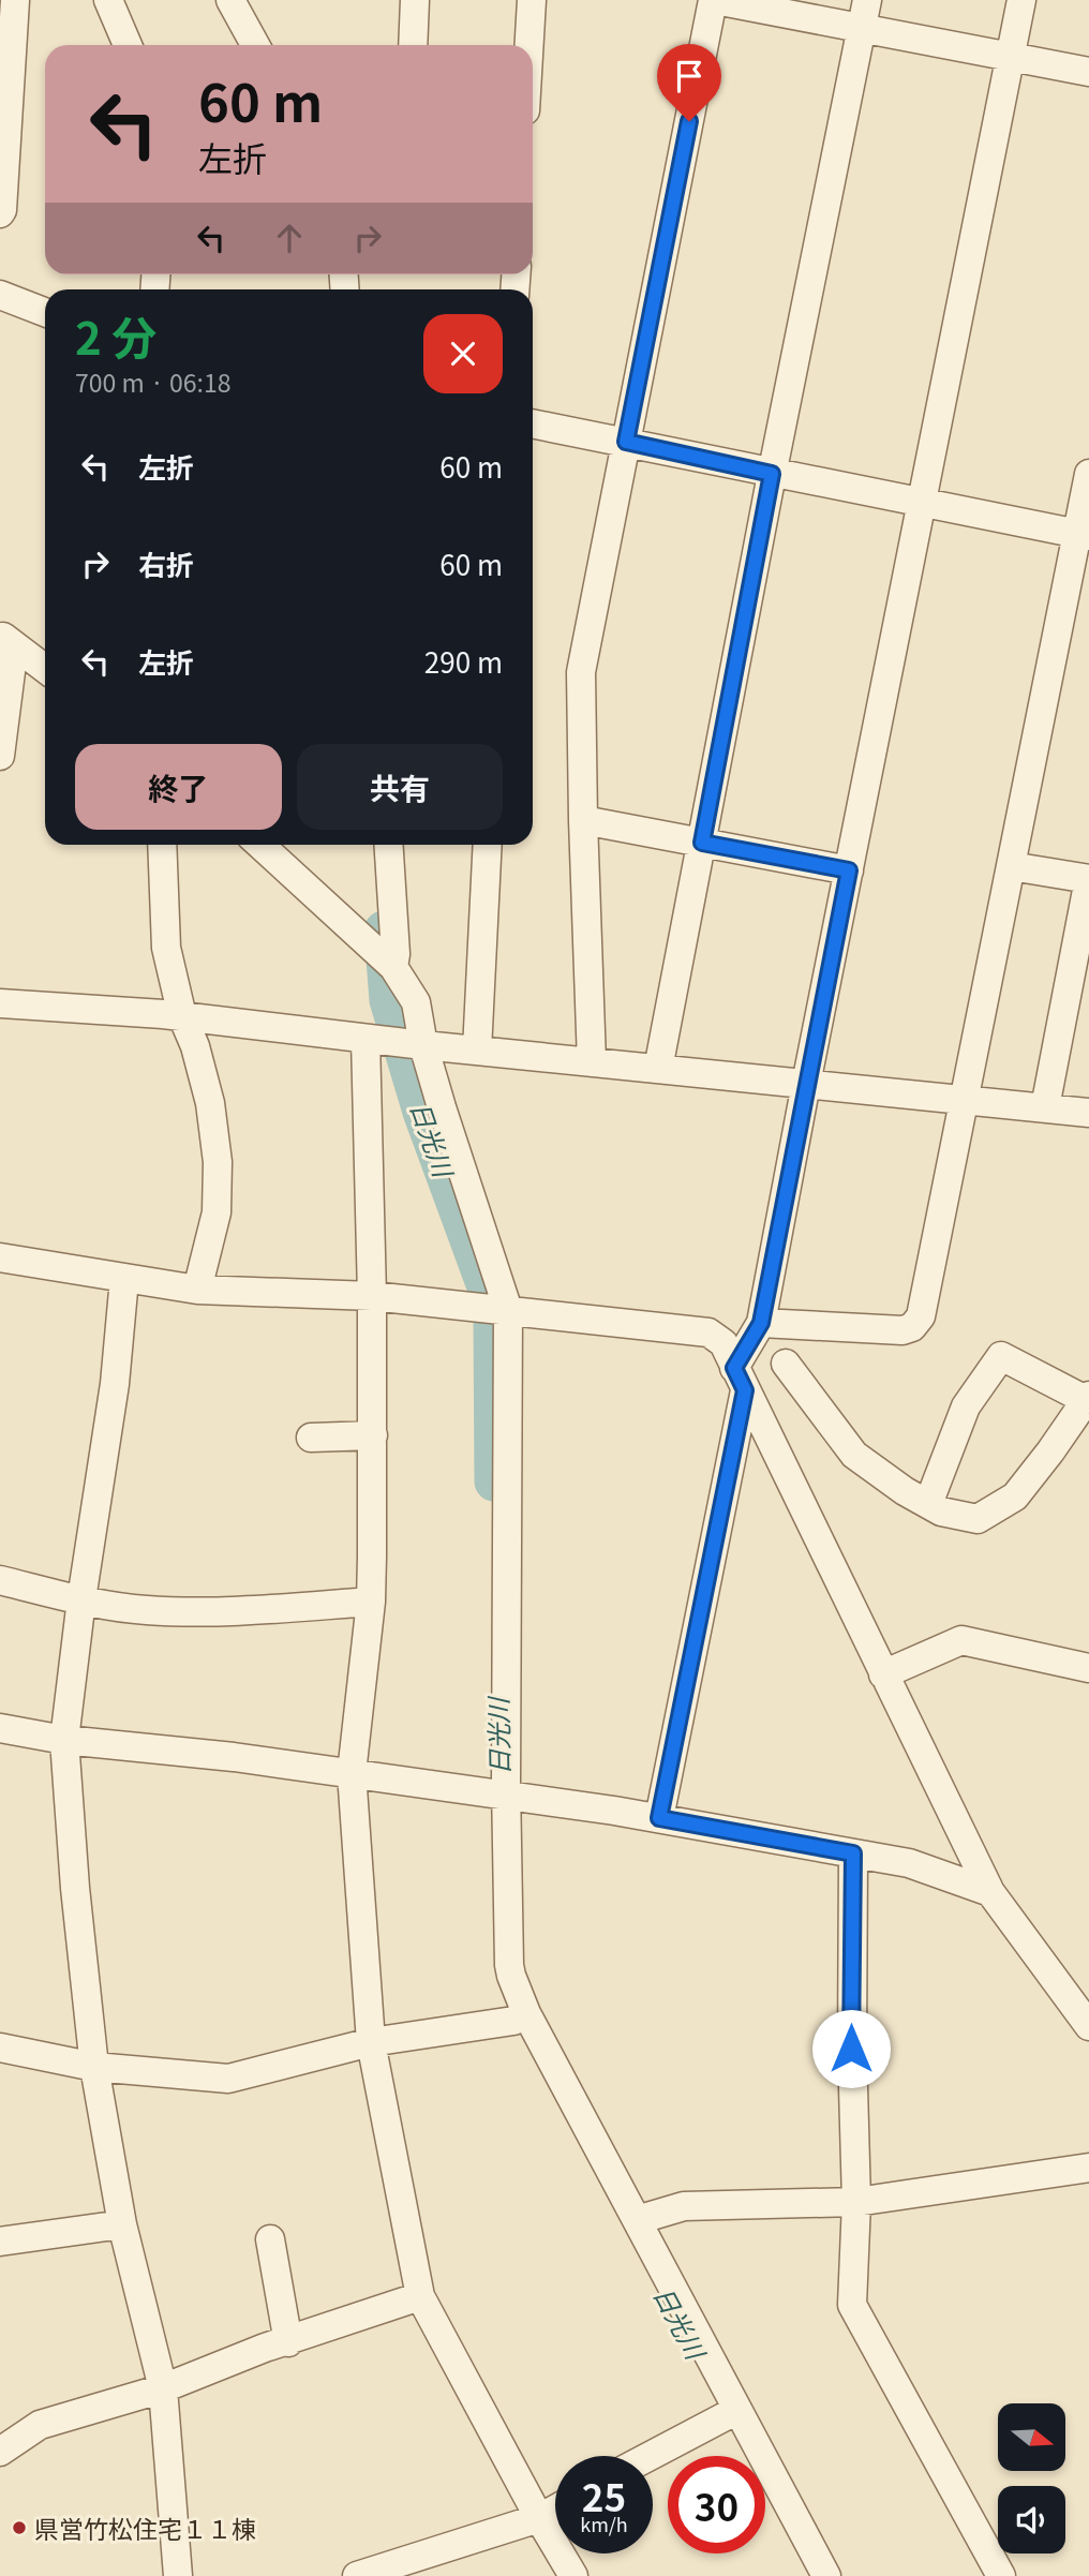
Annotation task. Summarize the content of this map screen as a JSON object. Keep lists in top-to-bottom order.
{
  "water": ["日光川"],
  "places": ["県営竹松住宅１１棟"],
  "north": "right",
  "page": {
    "turn": ["60 m", "左折"],
    "heading": ["2 分", "700 m · 06:18"],
    "list": [
      {
        "name": "左折",
        "value": "60 m"
      },
      {
        "name": "右折",
        "value": "60 m"
      },
      {
        "name": "左折",
        "value": "290 m"
      }
    ],
    "buttons": ["終了", "共有"],
    "speed": "25 km/h",
    "limit": "30"
  }
}
